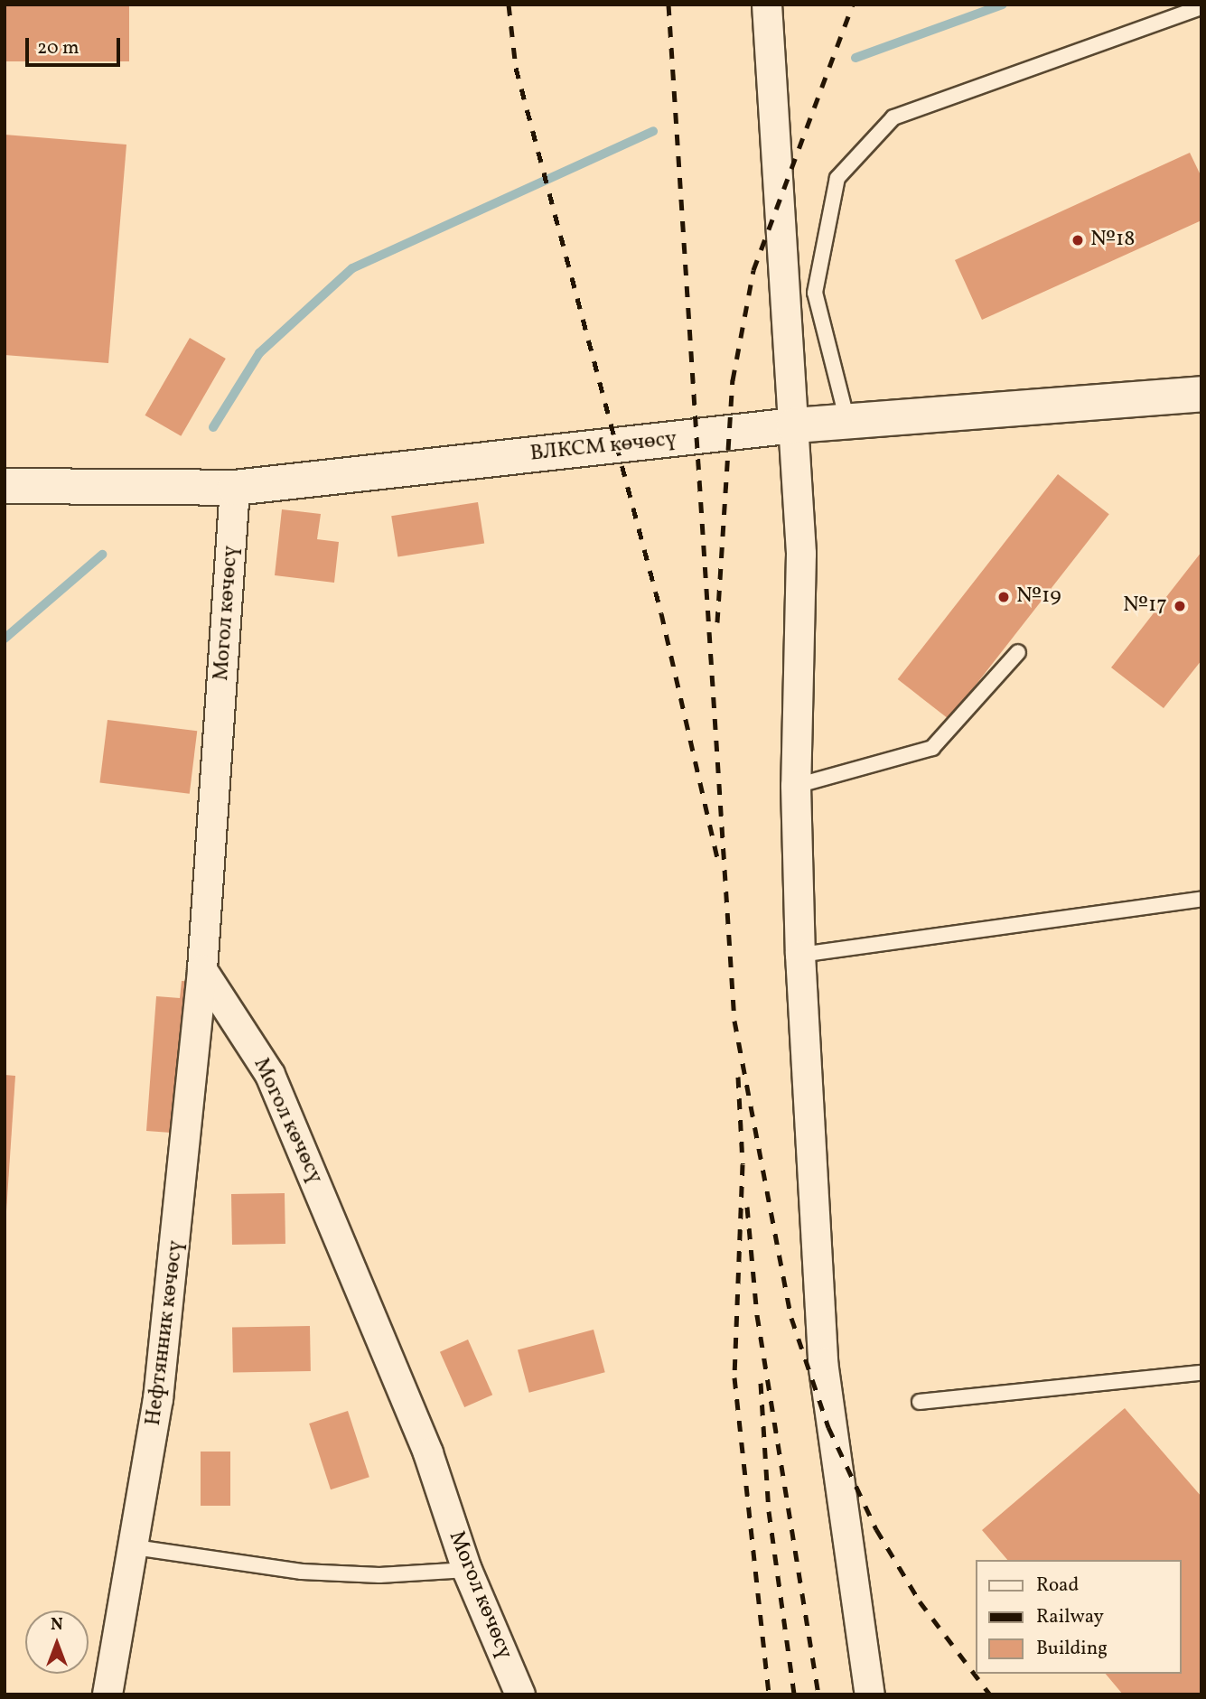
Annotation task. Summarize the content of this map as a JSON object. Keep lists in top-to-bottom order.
{
  "streets": {
    "street": ["ВЛКСМ көчөсү", "Могол көчөсү", "Нефтянник көчөсү"]
  },
  "crossings": [
    ["ВЛКСМ көчөсү", "Могол көчөсү"],
    ["Могол көчөсү", "Нефтянник көчөсү"]
  ],
  "places": ["№18", "№19", "№17"],
  "legend": ["Road", "Railway", "Building"],
  "scale_bar": "20 m",
  "north": "top"
}
